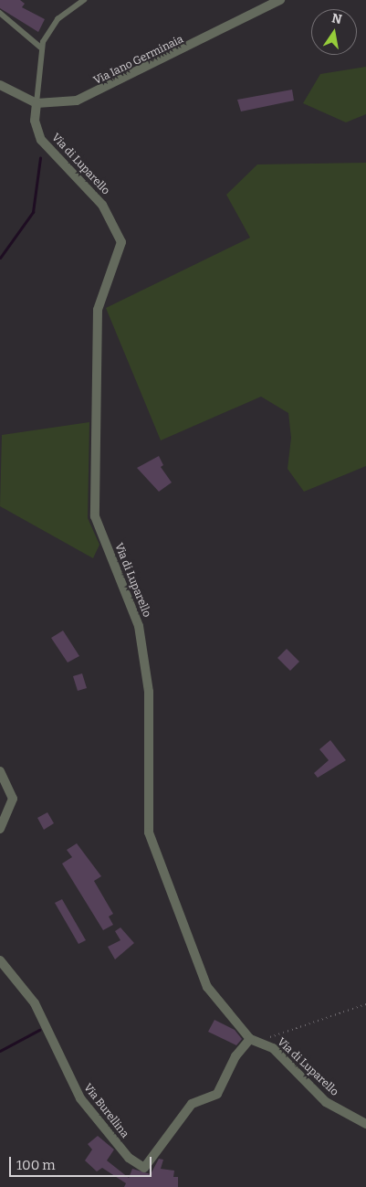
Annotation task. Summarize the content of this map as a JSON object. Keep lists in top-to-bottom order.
{
  "streets": {
    "street": ["Via Iano Germinaia", "Via di Luparello", "Via Burellina"]
  },
  "crossings": [
    ["Via Iano Germinaia", "Via di Luparello"],
    ["Via di Luparello", "Via Burellina"]
  ],
  "scale_bar": "100 m",
  "north": "top"
}
